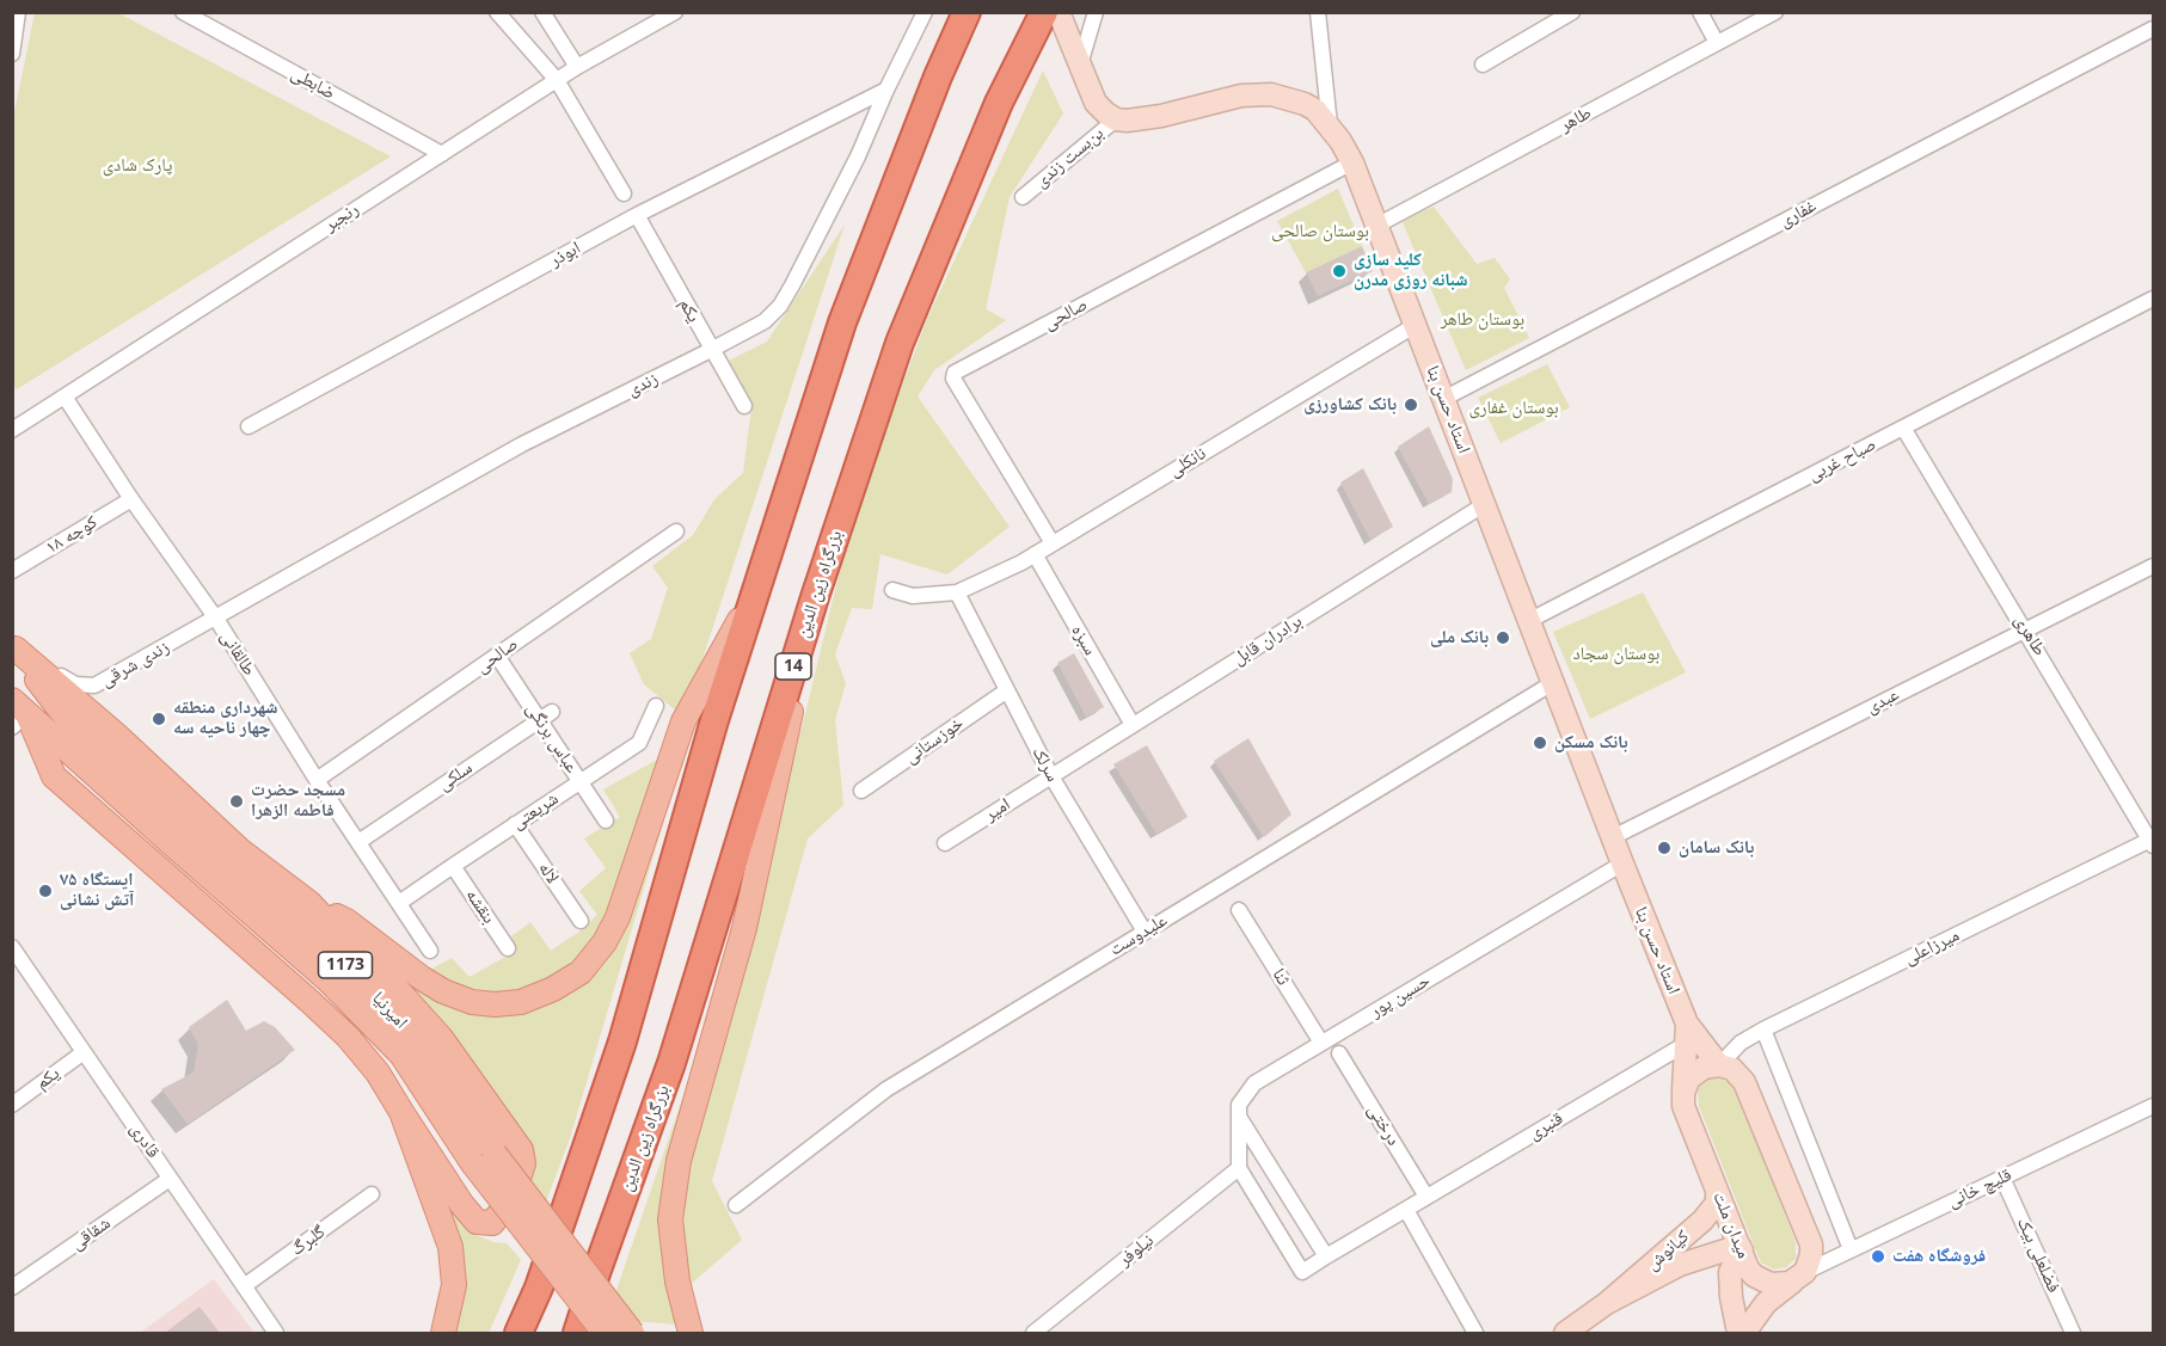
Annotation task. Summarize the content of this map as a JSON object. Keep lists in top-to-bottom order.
{
  "streets": {
    "highway": ["بزرگراه زین الدین", "14"],
    "main road": [
      "استاد حسن بنا",
      "1173",
      "امیرنیا",
      "میدان ملت",
      "کیانوش"
    ],
    "street": [
      "ضابطی",
      "طاهر",
      "بن‌بست زندی",
      "غفاری",
      "رنجبر",
      "ابوذر",
      "یکم",
      "صالحی",
      "زندی",
      "صباح غربی",
      "نانکلی",
      "کوچه ۱۸",
      "طاهری",
      "سبزه",
      "برادران قابل",
      "طالقانی",
      "زندی شرقی",
      "عبدی",
      "عباس برنگی",
      "خوزستانی",
      "سرلک",
      "سلکی",
      "امیر",
      "شریعتی",
      "لاله",
      "بنقشه",
      "علیدوست",
      "میرزاعلی",
      "ثنا",
      "حسین پور",
      "درختی",
      "قنبری",
      "قادری",
      "قلیچ خانی",
      "شقاقی",
      "گلبرگ",
      "نیلوفر",
      "فضلعلی بیک"
    ]
  },
  "crossings": [
    ["ضابطی", "رنجبر"],
    ["طاهر", "استاد حسن بنا"],
    ["بن‌بست زندی", "استاد حسن بنا"],
    ["غفاری", "استاد حسن بنا"],
    ["رنجبر", "طالقانی"],
    ["ابوذر", "یکم"],
    ["ابوذر", "زندی"],
    ["یکم", "زندی"],
    ["یکم", "قادری"],
    ["صالحی", "استاد حسن بنا"],
    ["صالحی", "نانکلی"],
    ["صالحی", "طالقانی"],
    ["صالحی", "عباس برنگی"],
    ["زندی", "طالقانی"],
    ["زندی", "زندی شرقی"],
    ["استاد حسن بنا", "صباح غربی"],
    ["استاد حسن بنا", "نانکلی"],
    ["استاد حسن بنا", "برادران قابل"],
    ["استاد حسن بنا", "عبدی"],
    ["استاد حسن بنا", "علیدوست"],
    ["استاد حسن بنا", "حسین پور"],
    ["استاد حسن بنا", "قنبری"],
    ["استاد حسن بنا", "میدان ملت"],
    ["صباح غربی", "طاهری"],
    ["نانکلی", "سبزه"],
    ["نانکلی", "سرلک"],
    ["کوچه ۱۸", "طالقانی"],
    ["طاهری", "عبدی"],
    ["طاهری", "میرزاعلی"],
    ["سبزه", "برادران قابل"],
    ["برادران قابل", "سرلک"],
    ["برادران قابل", "امیر"],
    ["طالقانی", "زندی شرقی"],
    ["طالقانی", "سلکی"],
    ["طالقانی", "شریعتی"],
    ["زندی شرقی", "امیرنیا"],
    ["عباس برنگی", "سلکی"],
    ["عباس برنگی", "شریعتی"],
    ["خوزستانی", "سرلک"],
    ["سرلک", "امیر"],
    ["سرلک", "علیدوست"],
    ["شریعتی", "لاله"],
    ["شریعتی", "بنقشه"],
    ["ثنا", "حسین پور"],
    ["حسین پور", "قنبری"],
    ["حسین پور", "نیلوفر"],
    ["درختی", "قنبری"],
    ["قنبری", "میدان ملت"],
    ["قنبری", "نیلوفر"],
    ["قادری", "شقاقی"],
    ["قادری", "گلبرگ"],
    ["قلیچ خانی", "میدان ملت"],
    ["قلیچ خانی", "فضلعلی بیک"],
    ["میدان ملت", "کیانوش"]
  ],
  "parks": [
    "پارک شادی",
    "بوستان صالحی",
    "بوستان طاهر",
    "بوستان غفاری",
    "بوستان سجاد"
  ],
  "places": [
    "کلید سازی شبانه روزی مدرن",
    "بانک کشاورزی",
    "بانک ملی",
    "شهرداری منطقه چهار ناحیه سه",
    "بانک مسکن",
    "مسجد حضرت فاطمه الزهرا",
    "بانک سامان",
    "ایستگاه ۷۵ آتش نشانی",
    "فروشگاه هفت"
  ]
}
